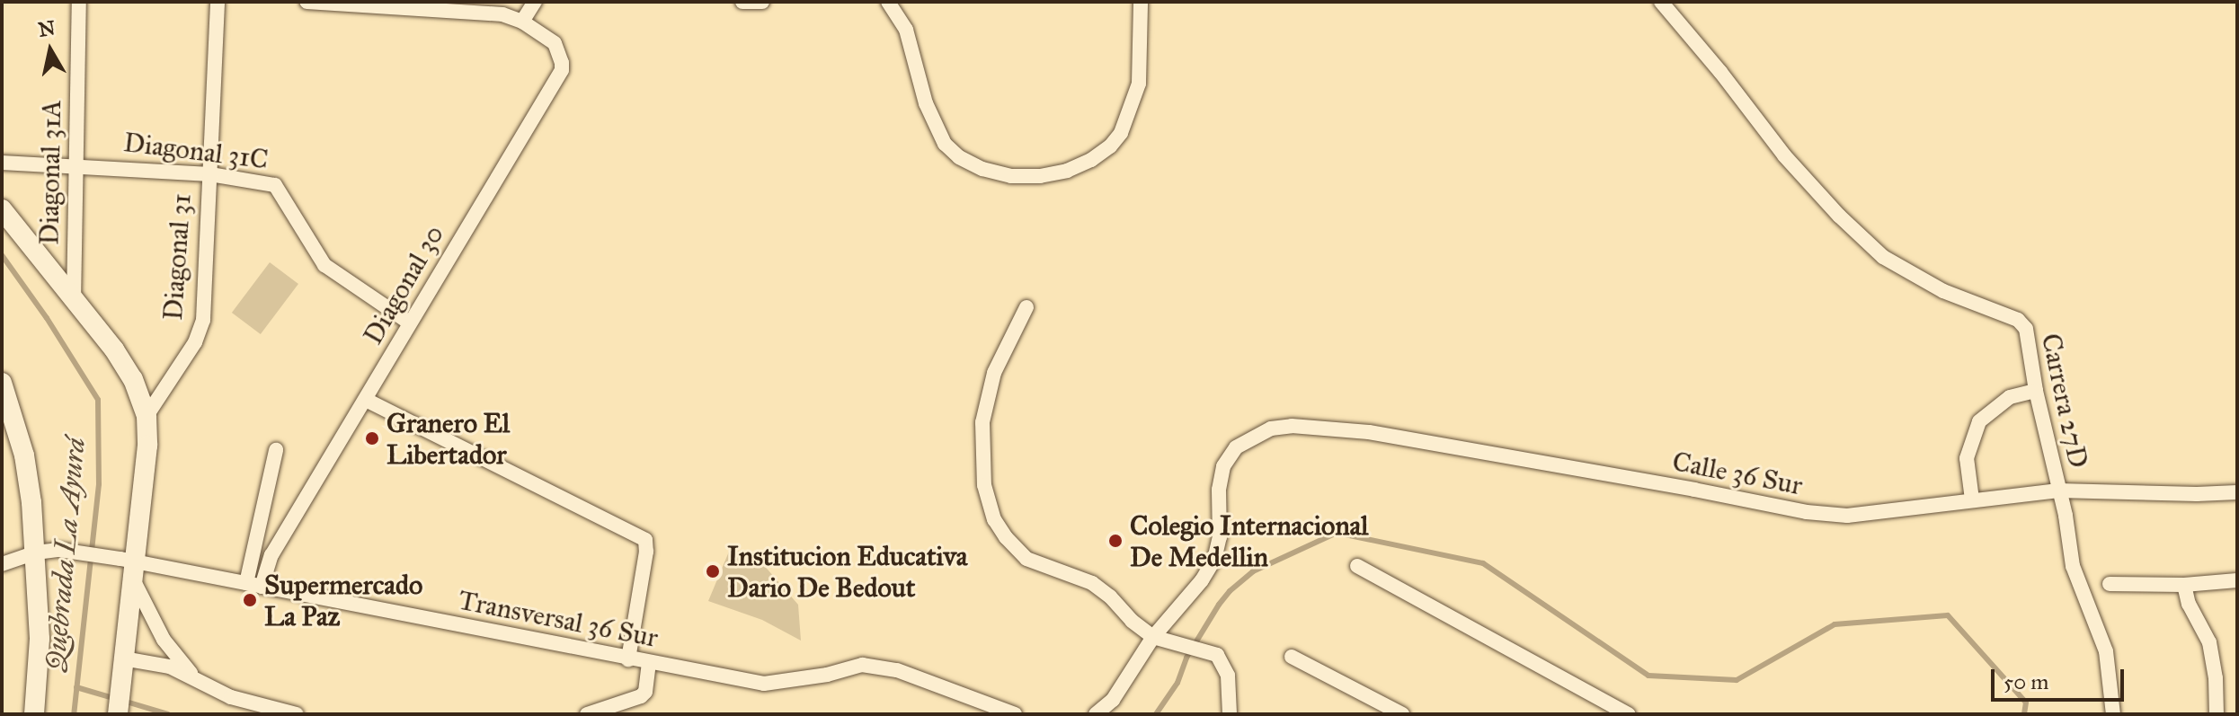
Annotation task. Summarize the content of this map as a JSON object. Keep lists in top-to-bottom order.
{
  "streets": {
    "street": [
      "Diagonal 31C",
      "Diagonal 31A",
      "Diagonal 31",
      "Diagonal 30",
      "Carrera 27D",
      "Calle 36 Sur",
      "Transversal 36 Sur"
    ]
  },
  "crossings": [
    ["Diagonal 31C", "Diagonal 31A"],
    ["Diagonal 31C", "Diagonal 31"],
    ["Diagonal 31C", "Diagonal 30"],
    ["Diagonal 30", "Transversal 36 Sur"],
    ["Carrera 27D", "Calle 36 Sur"]
  ],
  "water": ["Quebrada La Ayurá"],
  "places": [
    "Granero El Libertador",
    "Colegio Internacional De Medellin",
    "Institucion Educativa Dario De Bedout",
    "Supermercado La Paz"
  ],
  "scale_bar": "50 m",
  "north": "top"
}
